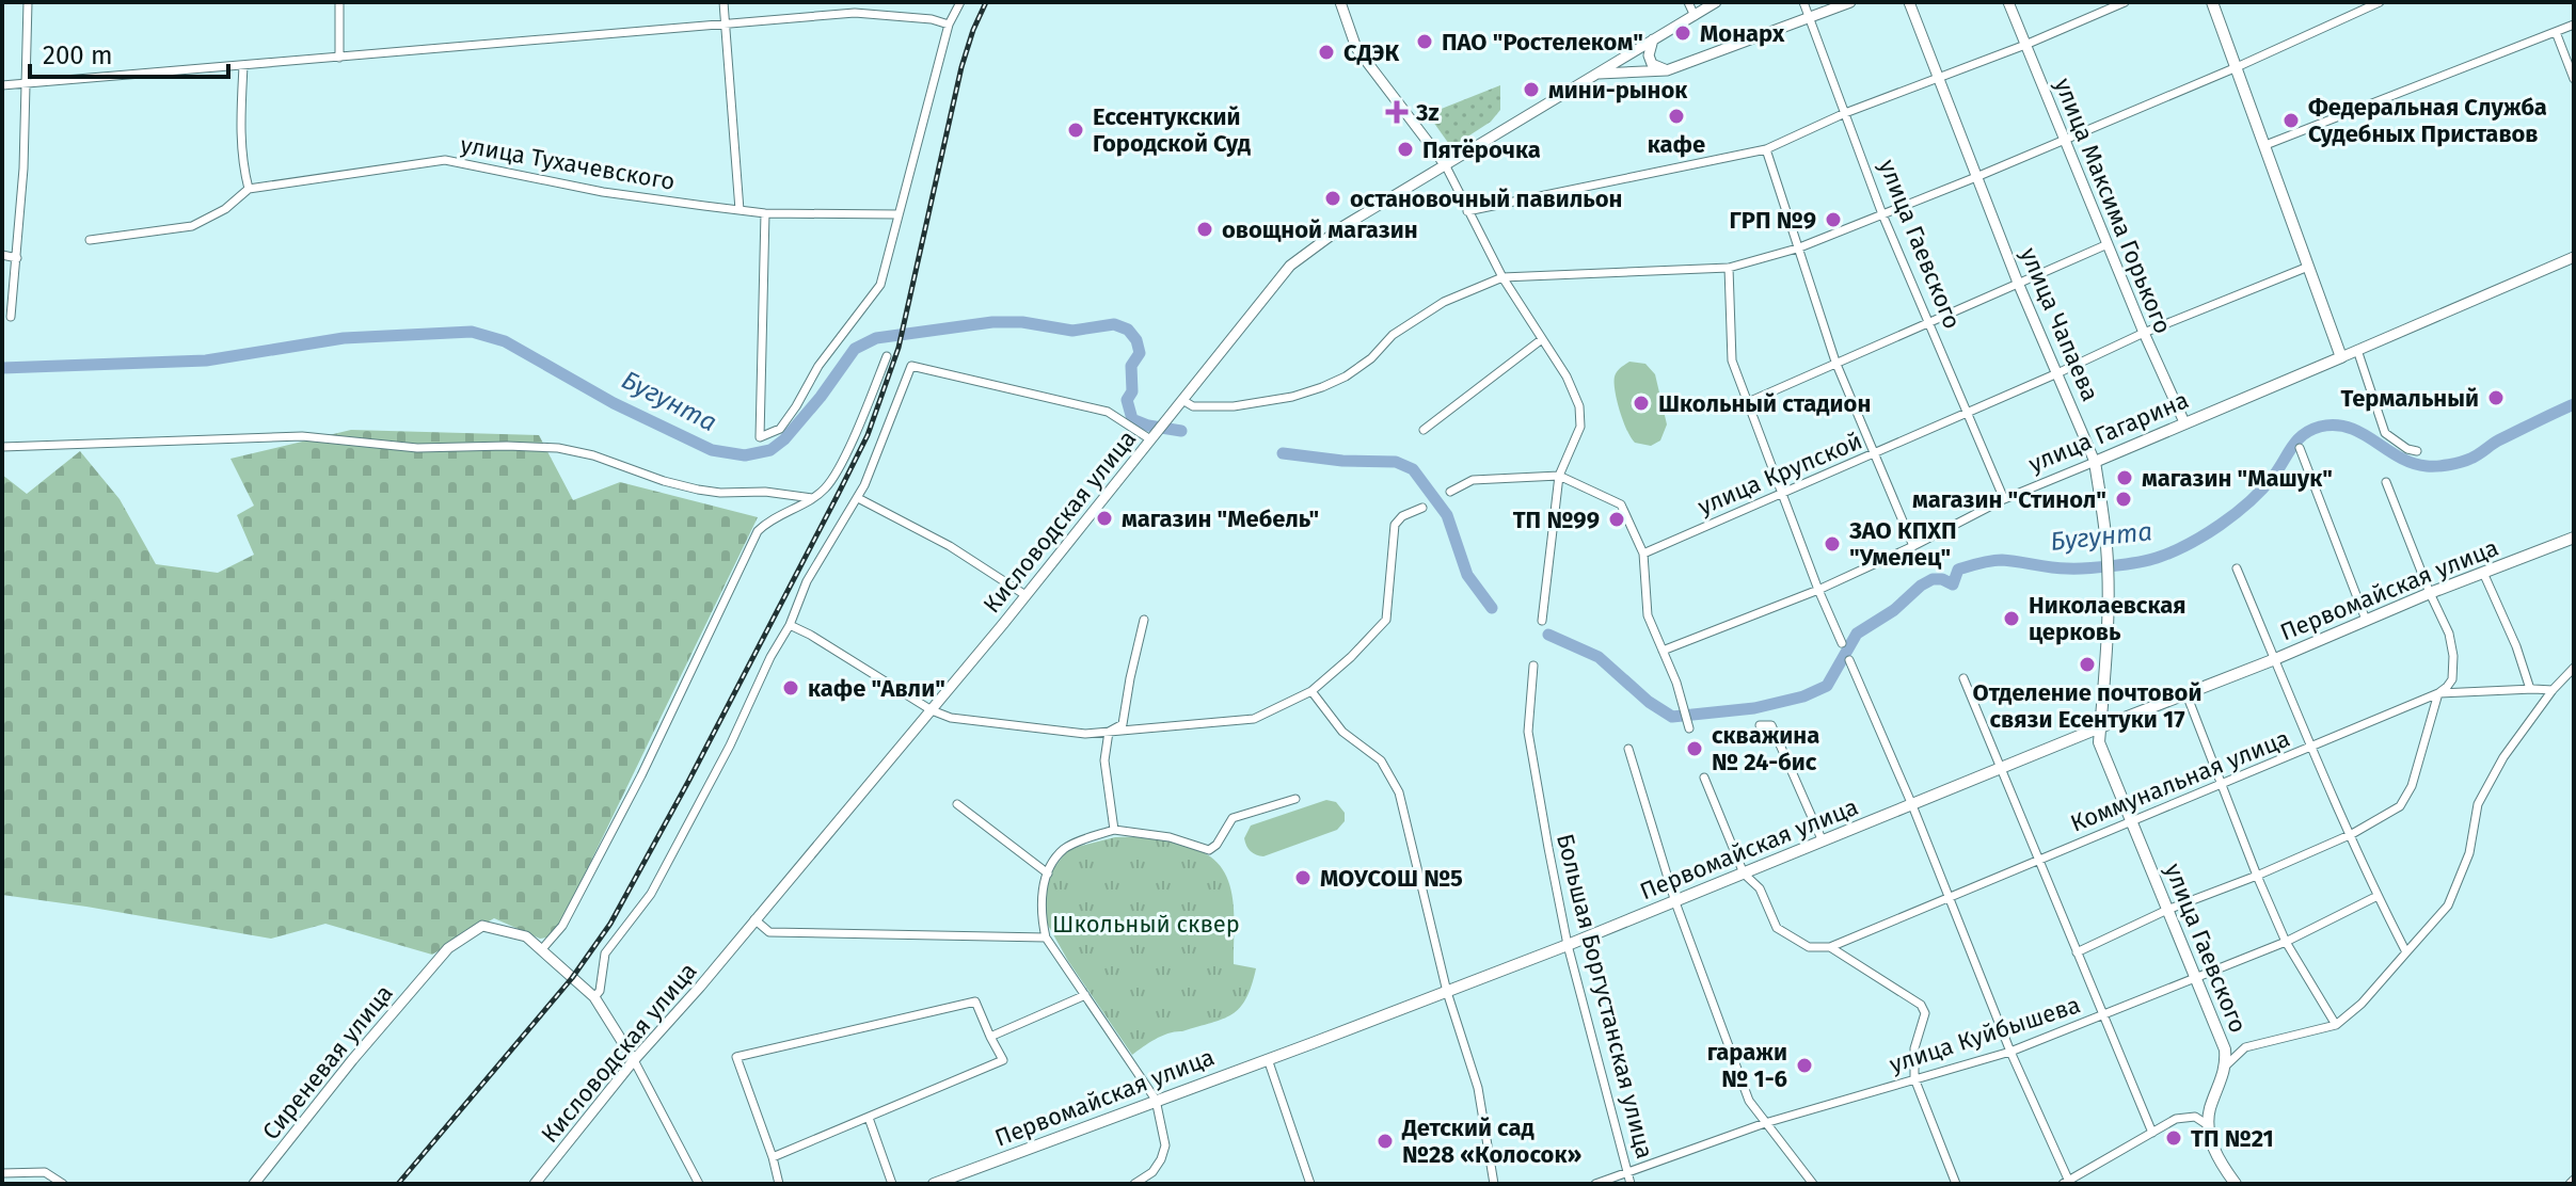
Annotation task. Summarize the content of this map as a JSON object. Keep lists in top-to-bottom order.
{
  "streets": {
    "main road": [
      "улица Гаевского",
      "улица Чапаева",
      "улица Гагарина",
      "Первомайская улица"
    ],
    "street": [
      "улица Тухачевского",
      "улица Максима Горького",
      "улица Крупской",
      "Кисловодская улица",
      "Коммунальная улица",
      "Большая Боргустанская улица",
      "улица Куйбышева",
      "Сиреневая улица"
    ]
  },
  "crossings": [
    ["улица Максима Горького", "улица Гагарина"],
    ["улица Максима Горького", "улица Крупской"],
    ["улица Гаевского", "улица Чапаева"],
    ["улица Гаевского", "улица Гагарина"],
    ["улица Гаевского", "улица Крупской"],
    ["улица Гаевского", "Первомайская улица"],
    ["улица Гаевского", "Коммунальная улица"],
    ["улица Гаевского", "улица Куйбышева"],
    ["улица Чапаева", "улица Гагарина"],
    ["улица Чапаева", "улица Крупской"],
    ["улица Чапаева", "Первомайская улица"],
    ["Первомайская улица", "Большая Боргустанская улица"],
    ["Большая Боргустанская улица", "улица Куйбышева"]
  ],
  "water": ["Бугунта"],
  "parks": ["Школьный сквер"],
  "places": {
    "other": [
      "Монарх",
      "ПАО \"Ростелеком\"",
      "СДЭК",
      "мини-рынок",
      "кафе",
      "Федеральная Служба Судебных Приставов",
      "Ессентукский Городской Суд",
      "Пятёрочка",
      "остановочный павильон",
      "ГРП №9",
      "овощной магазин",
      "Термальный",
      "Школьный стадион",
      "магазин \"Машук\"",
      "магазин \"Стинол\"",
      "магазин \"Мебель\"",
      "ТП №99",
      "ЗАО КПХП \"Умелец\"",
      "Николаевская церковь",
      "Отделение почтовой связи Есентуки 17",
      "кафе \"Авли\"",
      "скважина № 24-бис",
      "МОУСОШ №5",
      "гаражи № 1-6",
      "ТП №21",
      "Детский сад №28 «Колосок»"
    ],
    "health": ["3z"]
  },
  "scale_bar": "200 m"
}
